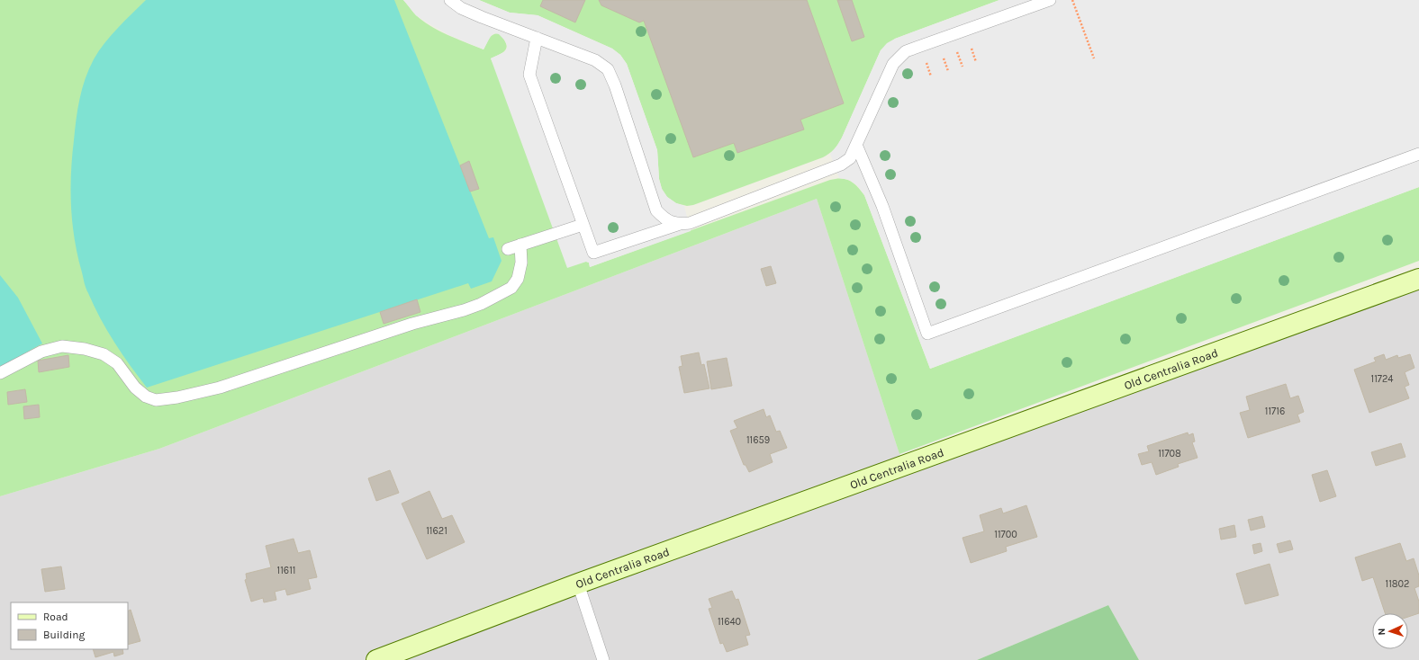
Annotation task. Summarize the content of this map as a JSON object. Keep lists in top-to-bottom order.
{
  "streets": {
    "street": ["Old Centralia Road"]
  },
  "house_numbers": [
    "11724",
    "11716",
    "11659",
    "11708",
    "11621",
    "11700",
    "11611",
    "11802",
    "11640"
  ],
  "legend": ["Road", "Building"],
  "north": "left"
}
